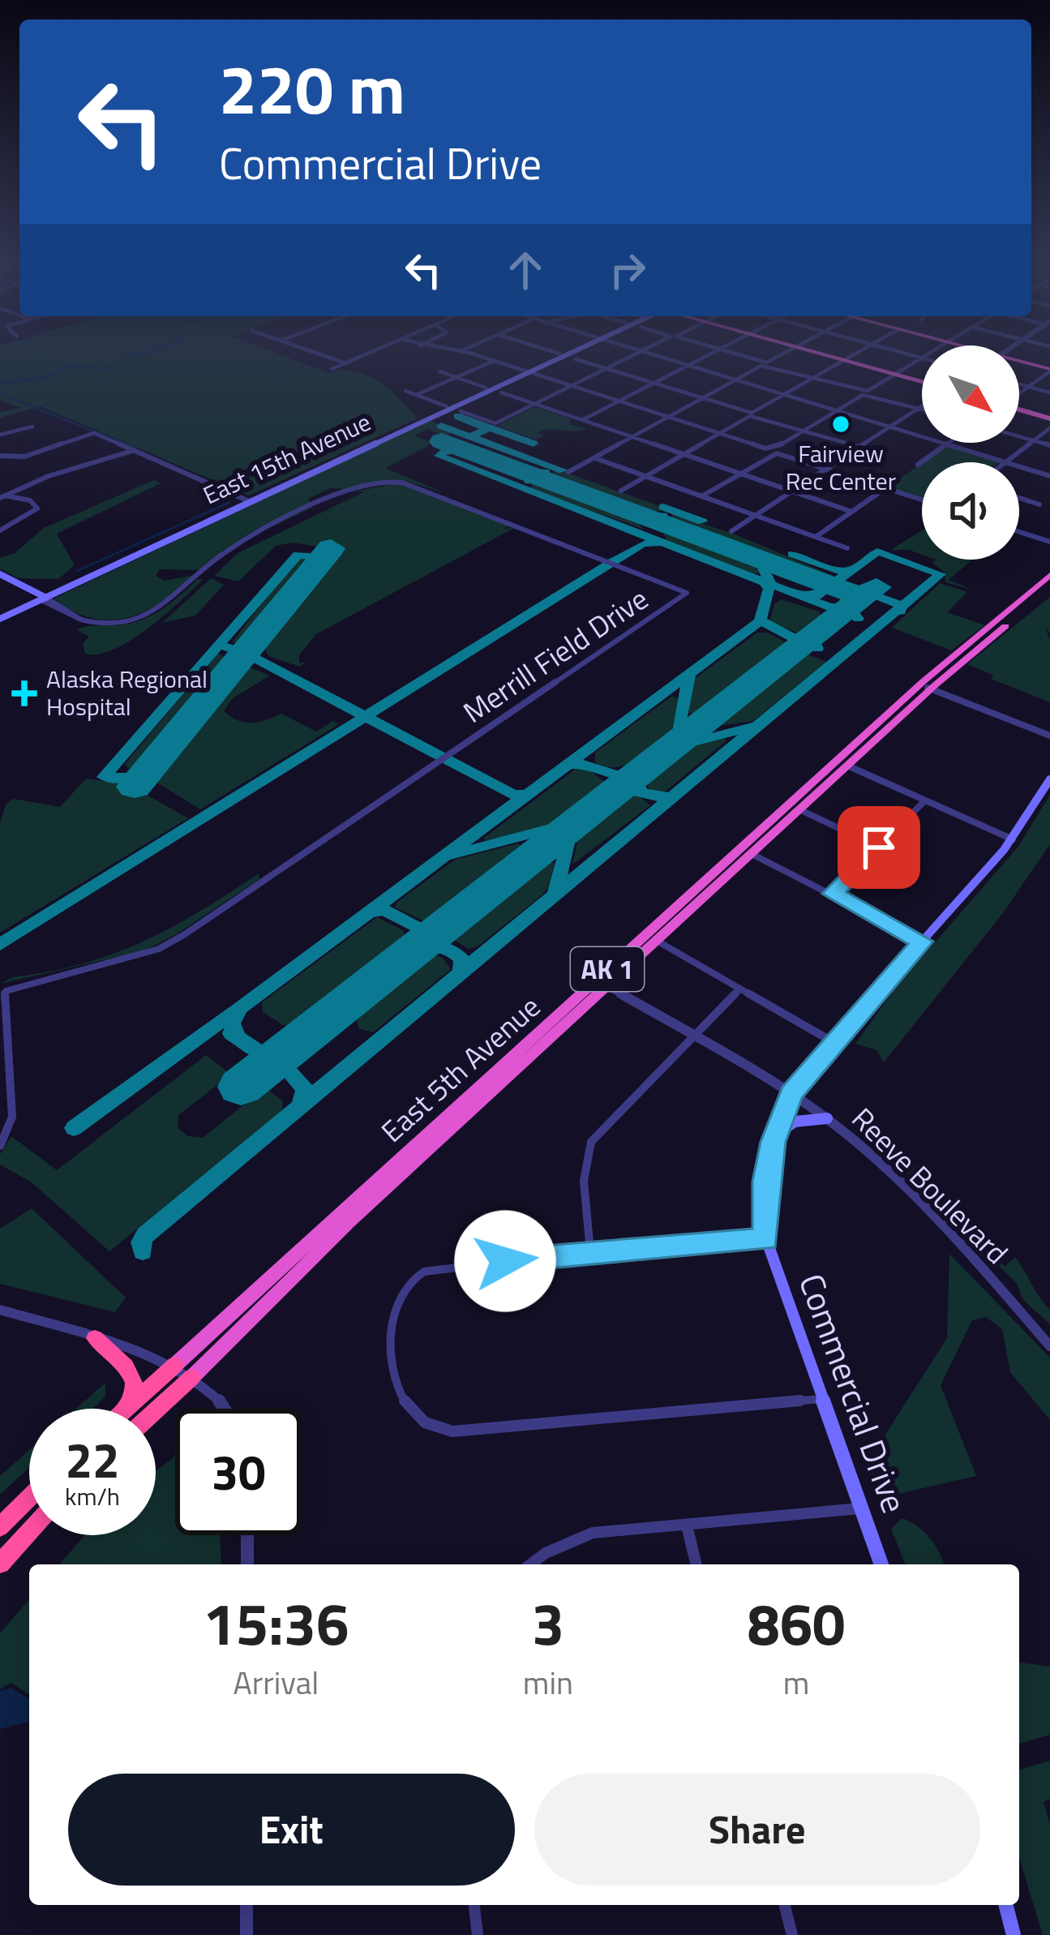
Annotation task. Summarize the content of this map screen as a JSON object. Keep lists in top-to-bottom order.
{
  "streets": {
    "highway": ["AK 1", "East 5th Avenue"],
    "main road": ["East 15th Avenue", "Commercial Drive"],
    "street": ["Merrill Field Drive", "Reeve Boulevard"]
  },
  "crossings": [
    ["East 15th Avenue", "Merrill Field Drive"],
    ["AK 1", "East 5th Avenue"],
    ["East 5th Avenue", "Reeve Boulevard"],
    ["Reeve Boulevard", "Commercial Drive"]
  ],
  "places": {
    "other": ["Fairview Rec Center"],
    "health": ["Alaska Regional Hospital"]
  },
  "north": "bottom right",
  "page": {
    "turn": ["220 m", "Commercial Drive"],
    "speed": "22 km/h",
    "limit": "30",
    "eta": [
      "15:36",
      "Arrival",
      "3",
      "min",
      "860",
      "m"
    ],
    "buttons": ["Exit", "Share"]
  }
}
